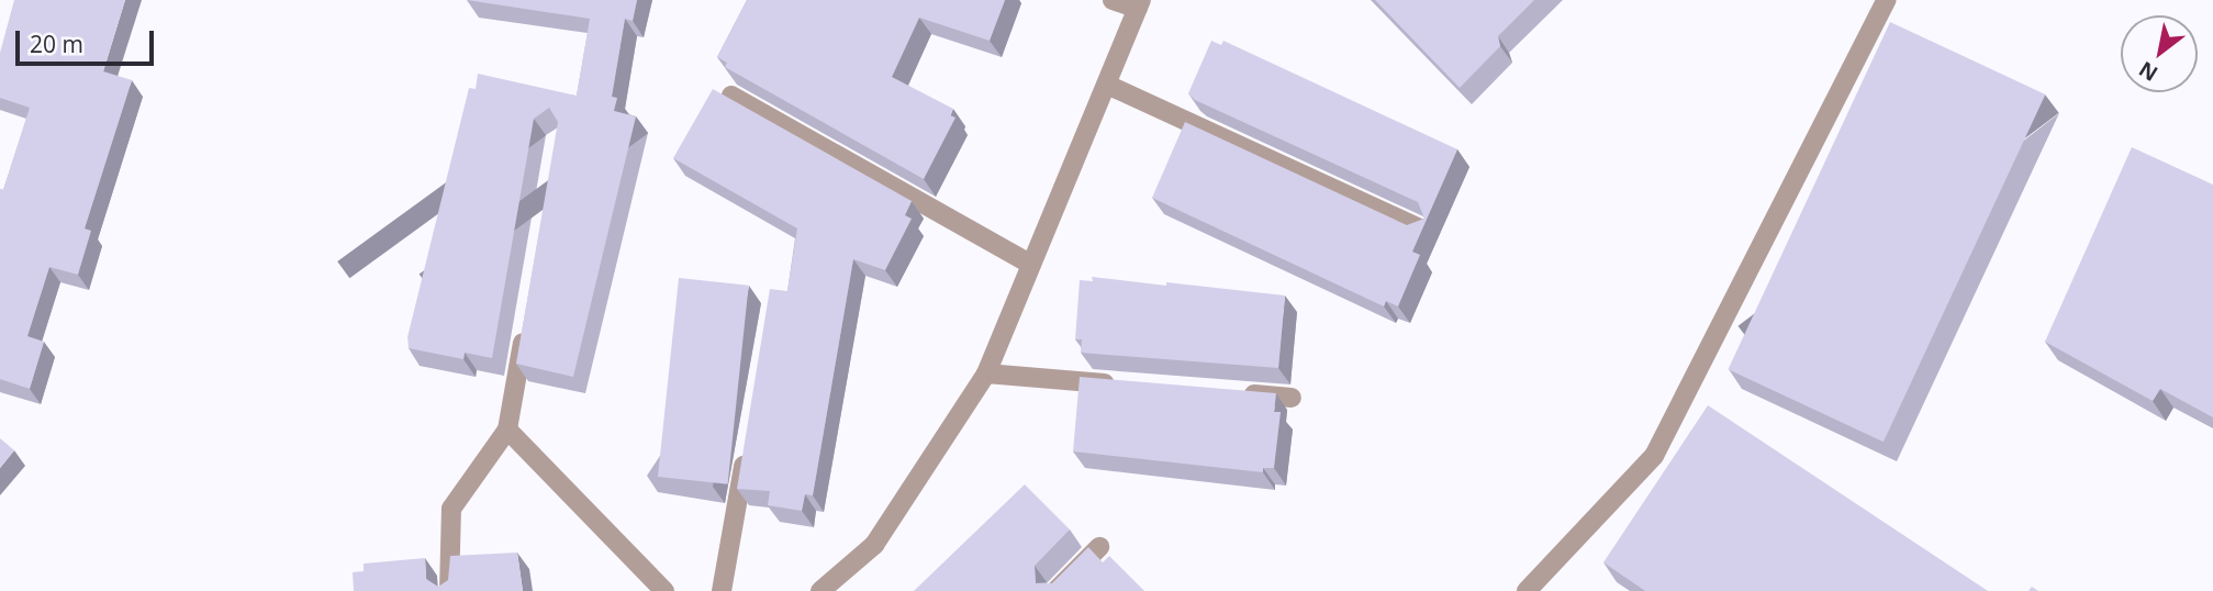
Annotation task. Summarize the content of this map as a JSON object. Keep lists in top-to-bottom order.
{
  "scale_bar": "20 m",
  "north": "bottom left"
}
